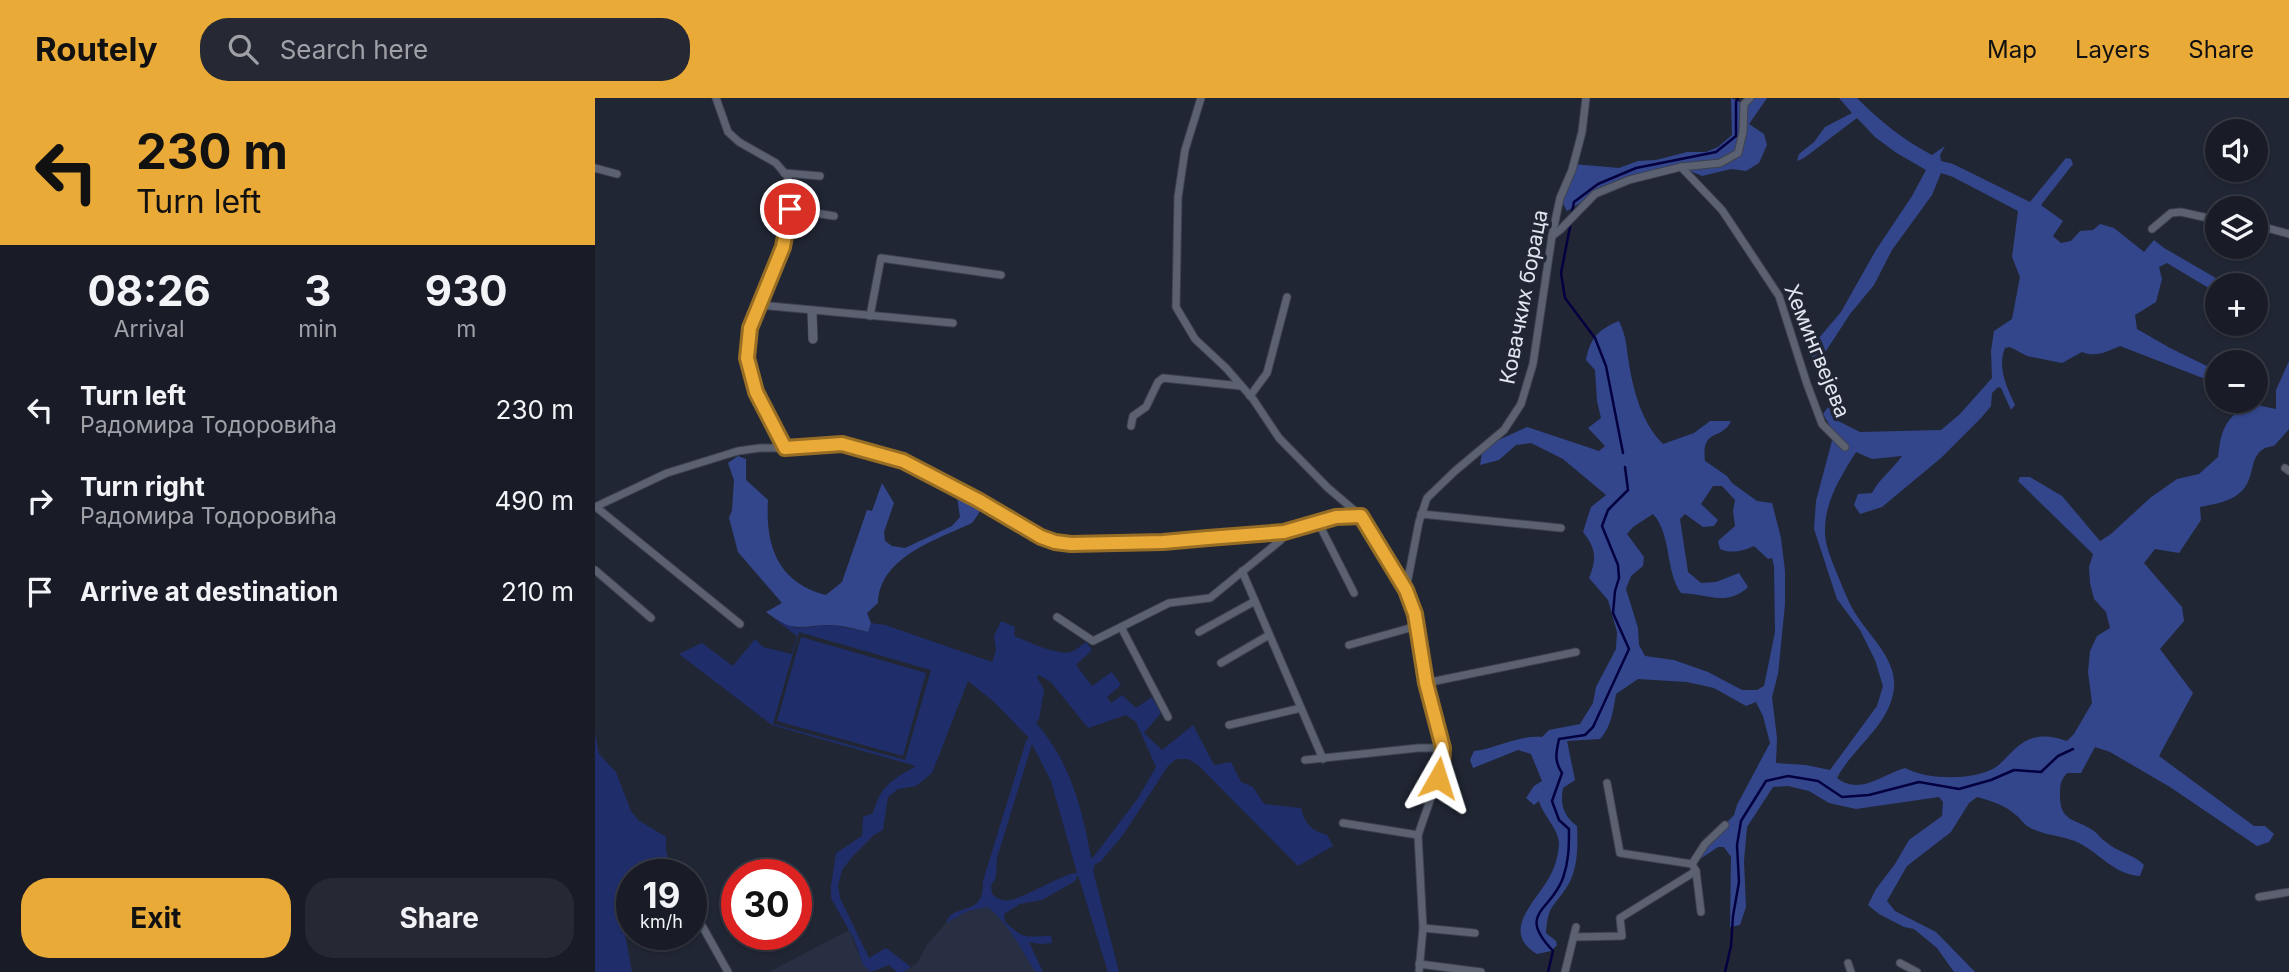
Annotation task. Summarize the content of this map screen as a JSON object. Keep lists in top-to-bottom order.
{
  "streets": {
    "street": ["Ковачких бораца", "Хемингвејева"]
  },
  "page": {
    "header": "Routely",
    "search": "Search here",
    "nav": ["Map", "Layers", "Share"],
    "turn": ["230 m", "Turn left"],
    "map_buttons": ["+", "−"],
    "eta": [
      "08:26",
      "Arrival",
      "3",
      "min",
      "930",
      "m"
    ],
    "list": [
      {
        "name": "Turn left",
        "note": "Радомира Тодоровића",
        "value": "230 m"
      },
      {
        "name": "Turn right",
        "note": "Радомира Тодоровића",
        "value": "490 m"
      },
      {
        "name": "Arrive at destination",
        "value": "210 m"
      }
    ],
    "speed": "19 km/h",
    "limit": "30",
    "buttons": ["Exit", "Share"]
  }
}
